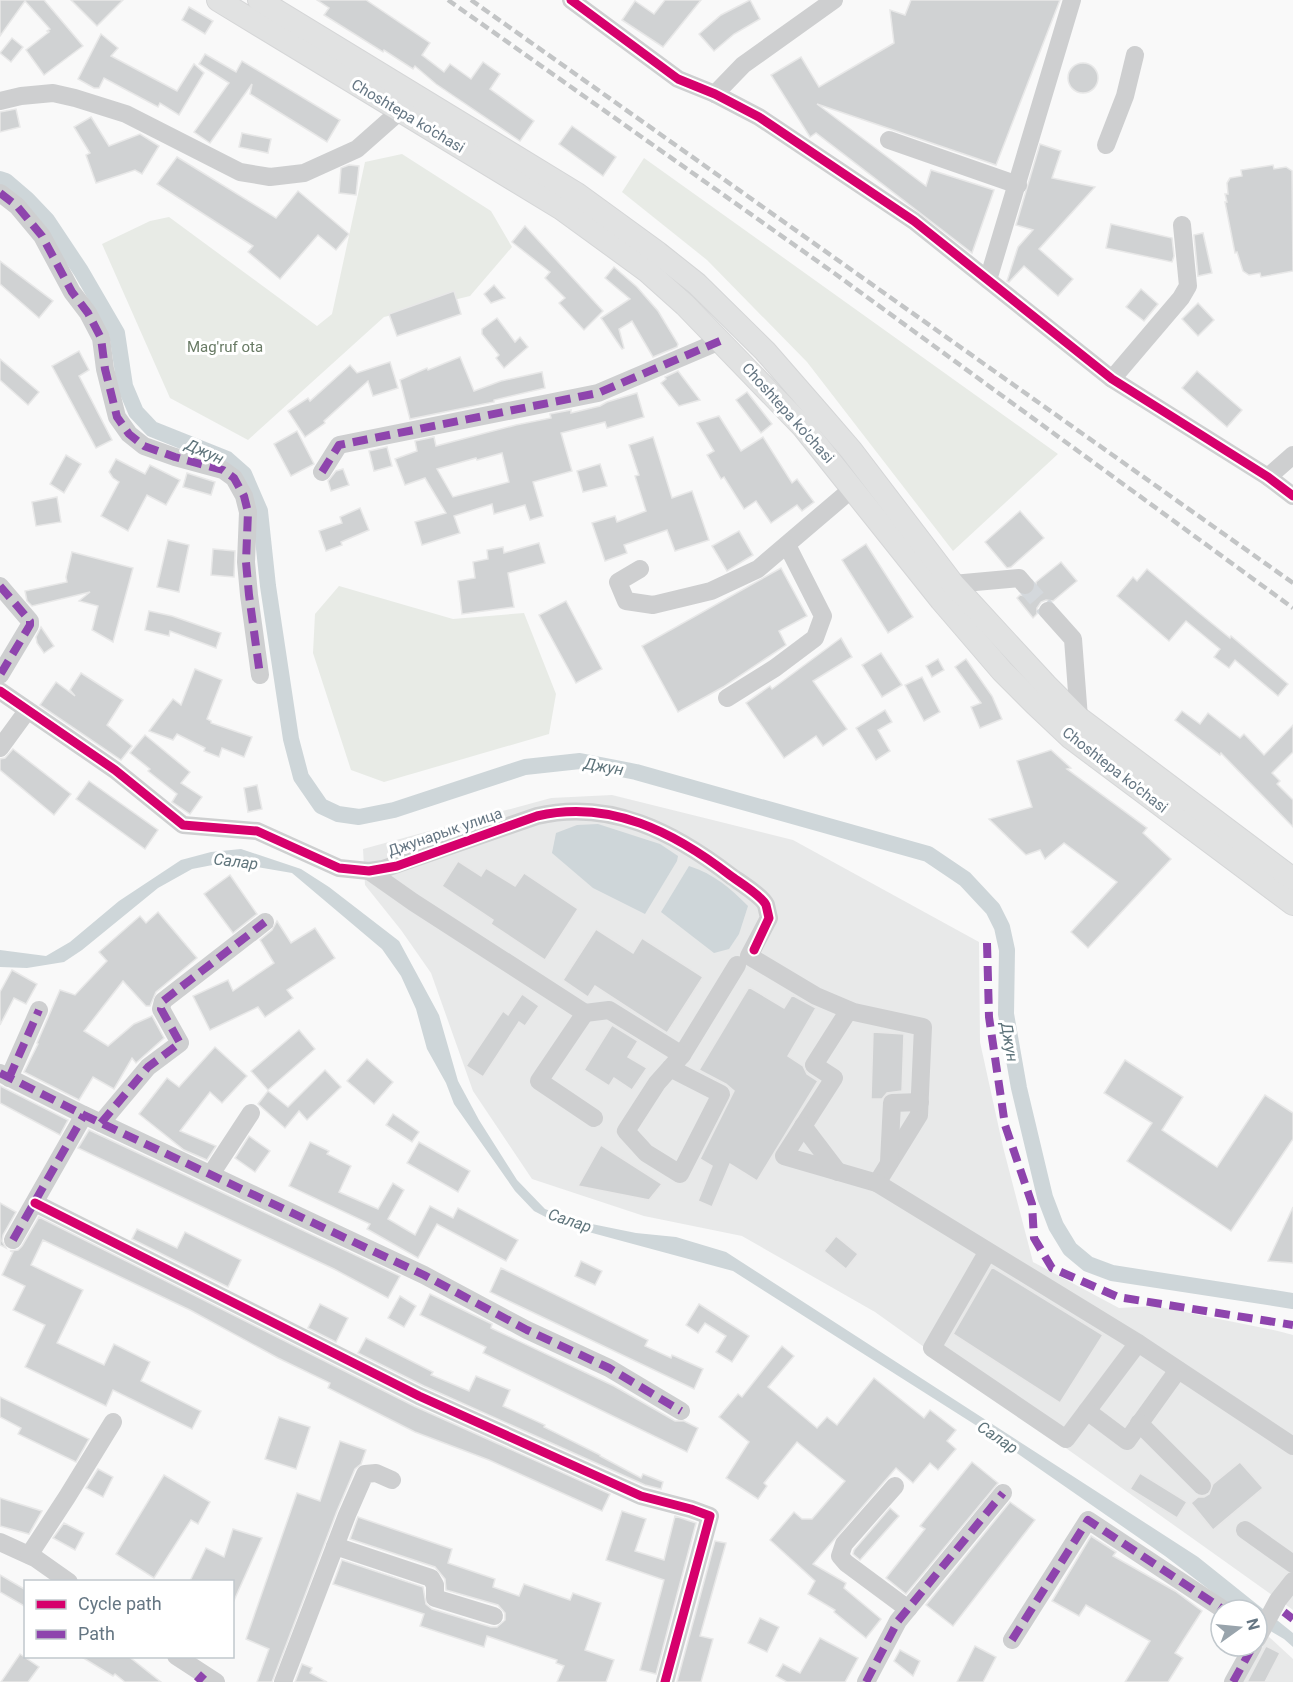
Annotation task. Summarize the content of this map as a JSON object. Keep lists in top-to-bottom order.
{
  "streets": {
    "main road": ["Choshtepa ko'chasi"],
    "street": ["Джунарык улица"]
  },
  "water": ["Джун", "Салар"],
  "parks": ["Mag'ruf ota"],
  "legend": ["Cycle path", "Path"],
  "north": "right"
}
